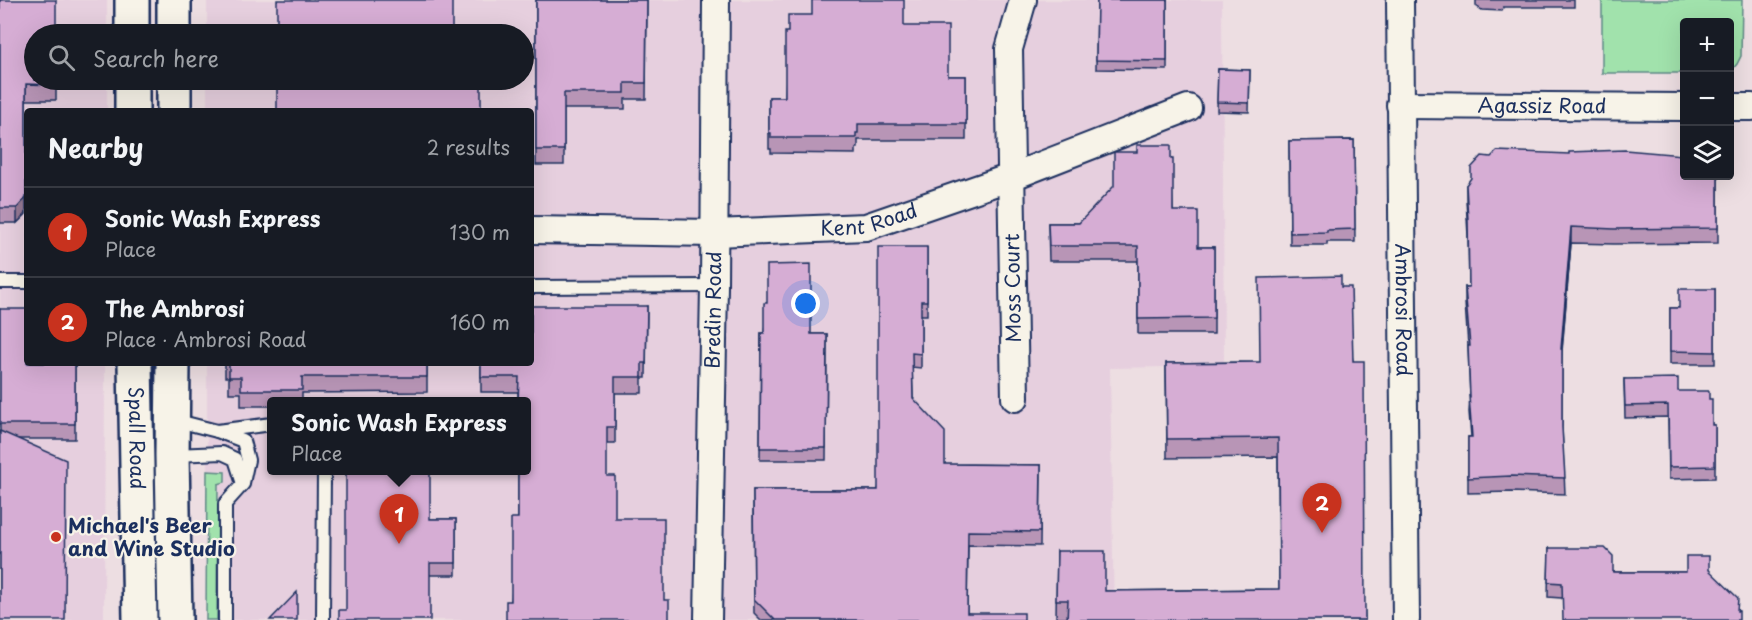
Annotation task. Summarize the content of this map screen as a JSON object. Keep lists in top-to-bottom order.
{
  "streets": {
    "main road": ["Spall Road"],
    "street": [
      "Agassiz Road",
      "Kent Road",
      "Moss Court",
      "Bredin Road",
      "Ambrosi Road"
    ]
  },
  "crossings": [
    ["Agassiz Road", "Ambrosi Road"],
    ["Kent Road", "Moss Court"],
    ["Kent Road", "Bredin Road"]
  ],
  "places": ["Michael's Beer and Wine Studio"],
  "page": {
    "map_buttons": ["+", "−"],
    "search": "Search here",
    "heading": ["Nearby", "2 results"],
    "list": [
      {
        "mark": "1",
        "name": "Sonic Wash Express",
        "note": "Place",
        "value": "130 m"
      },
      {
        "mark": "2",
        "name": "The Ambrosi",
        "note": "Place · Ambrosi Road",
        "value": "160 m"
      }
    ],
    "popup": ["Sonic Wash Express", "Place"],
    "pins": ["2", "1"]
  }
}
